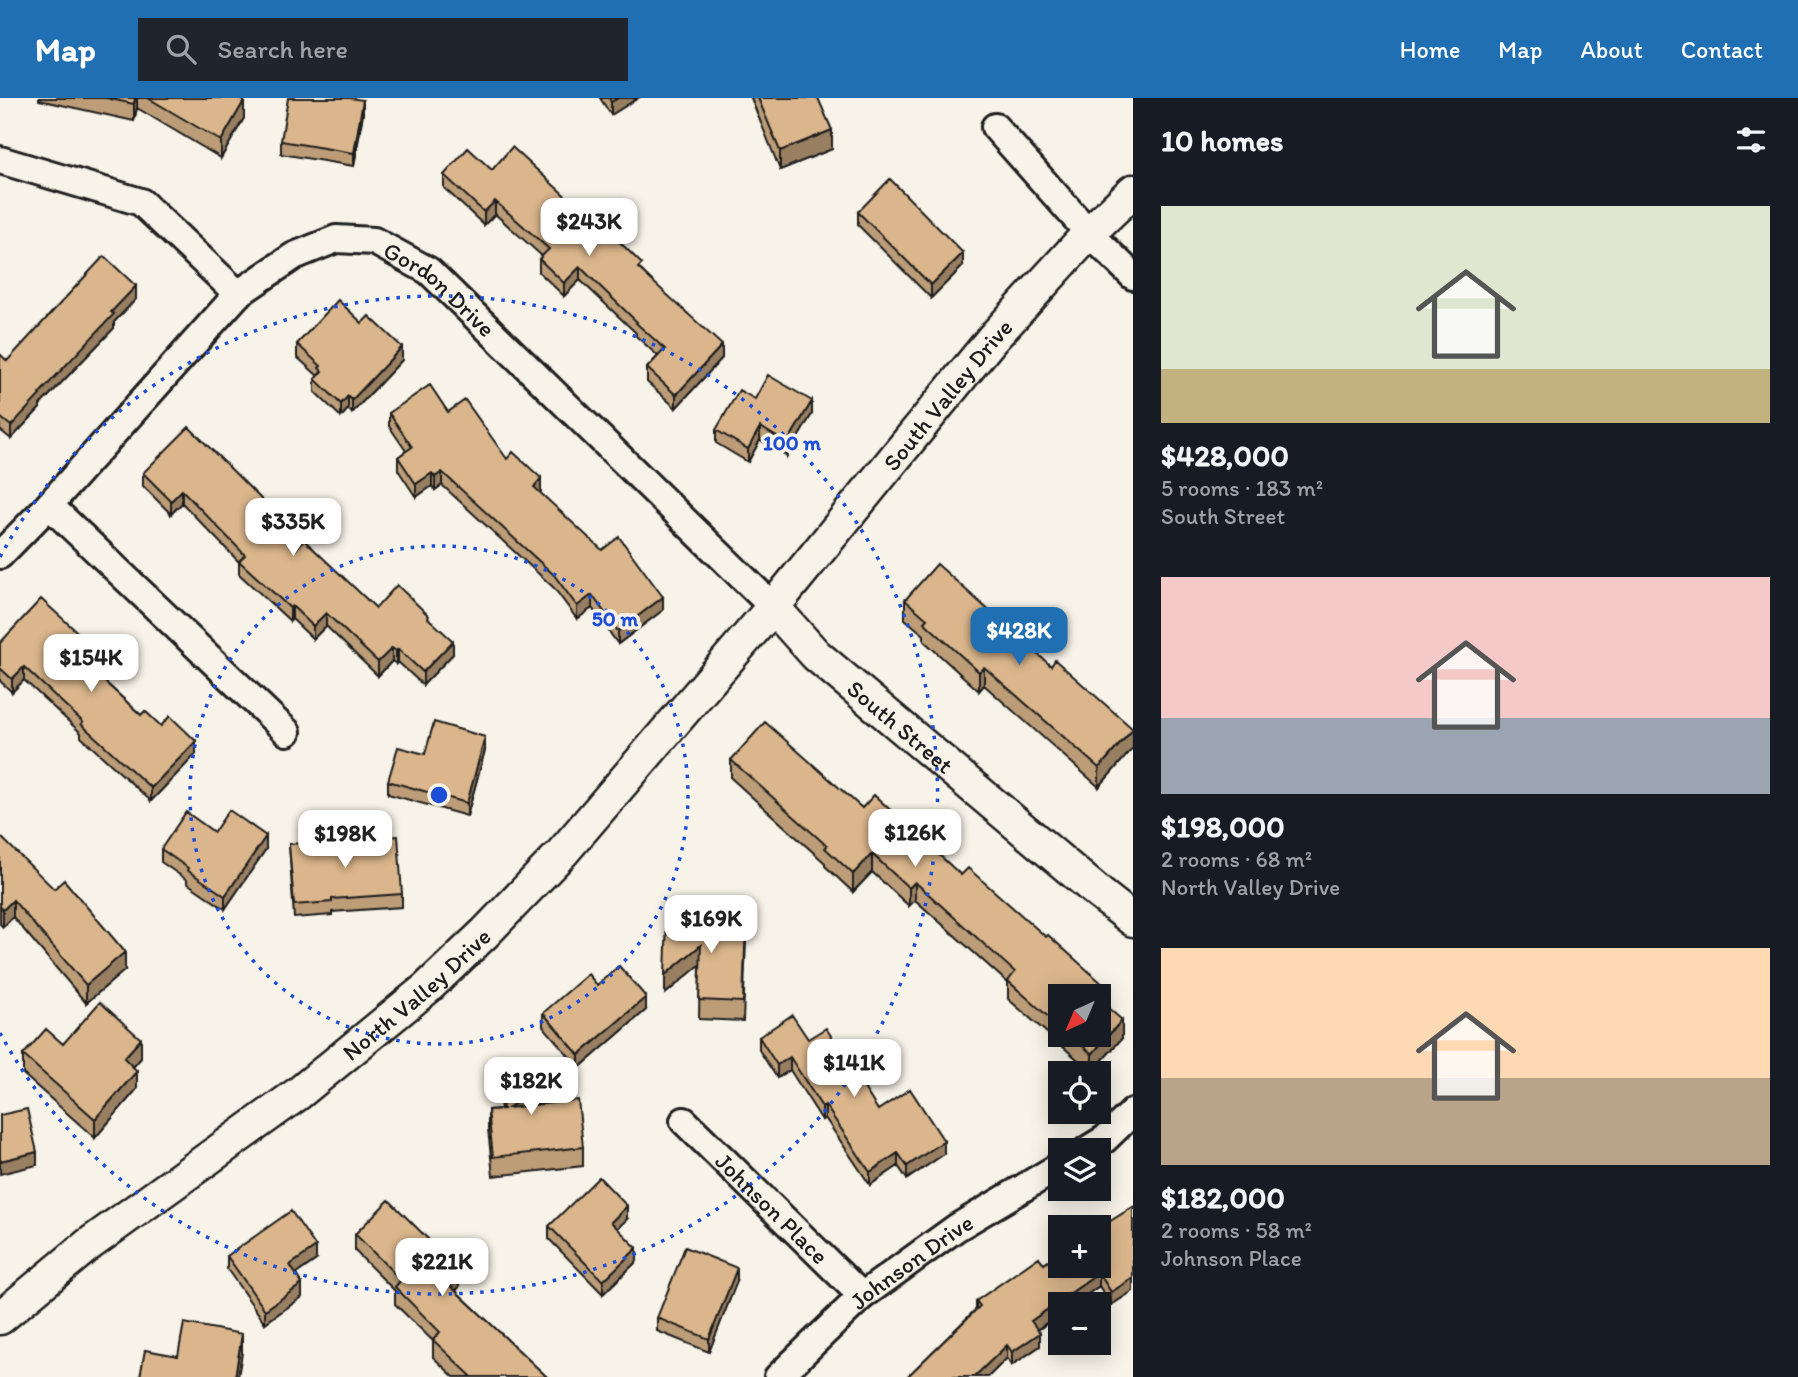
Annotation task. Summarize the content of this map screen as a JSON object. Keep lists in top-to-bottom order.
{
  "streets": {
    "street": [
      "Gordon Drive",
      "South Valley Drive",
      "South Street",
      "North Valley Drive",
      "Johnson Place",
      "Johnson Drive"
    ]
  },
  "crossings": [
    ["Gordon Drive", "South Valley Drive"],
    ["Gordon Drive", "South Street"],
    ["Gordon Drive", "North Valley Drive"],
    ["South Valley Drive", "South Street"],
    ["South Valley Drive", "North Valley Drive"],
    ["South Street", "North Valley Drive"],
    ["Johnson Place", "Johnson Drive"]
  ],
  "north": "bottom left",
  "page": {
    "header": "Map",
    "search": "Search here",
    "nav": [
      "Home",
      "Map",
      "About",
      "Contact"
    ],
    "heading": "10 homes",
    "list": [
      {
        "name": "$428,000",
        "note": "5 rooms · 183 m² · South Street"
      },
      {
        "name": "$198,000",
        "note": "2 rooms · 68 m² · North Valley Drive"
      },
      {
        "name": "$182,000",
        "note": "2 rooms · 58 m² · Johnson Place"
      }
    ],
    "price": [
      "$243K",
      "$335K",
      "$428K",
      "$154K",
      "$126K",
      "$198K",
      "$169K",
      "$141K",
      "$182K",
      "$221K"
    ],
    "map_buttons": ["+", "−"]
  },
  "rings": ["100 m", "50 m"]
}
